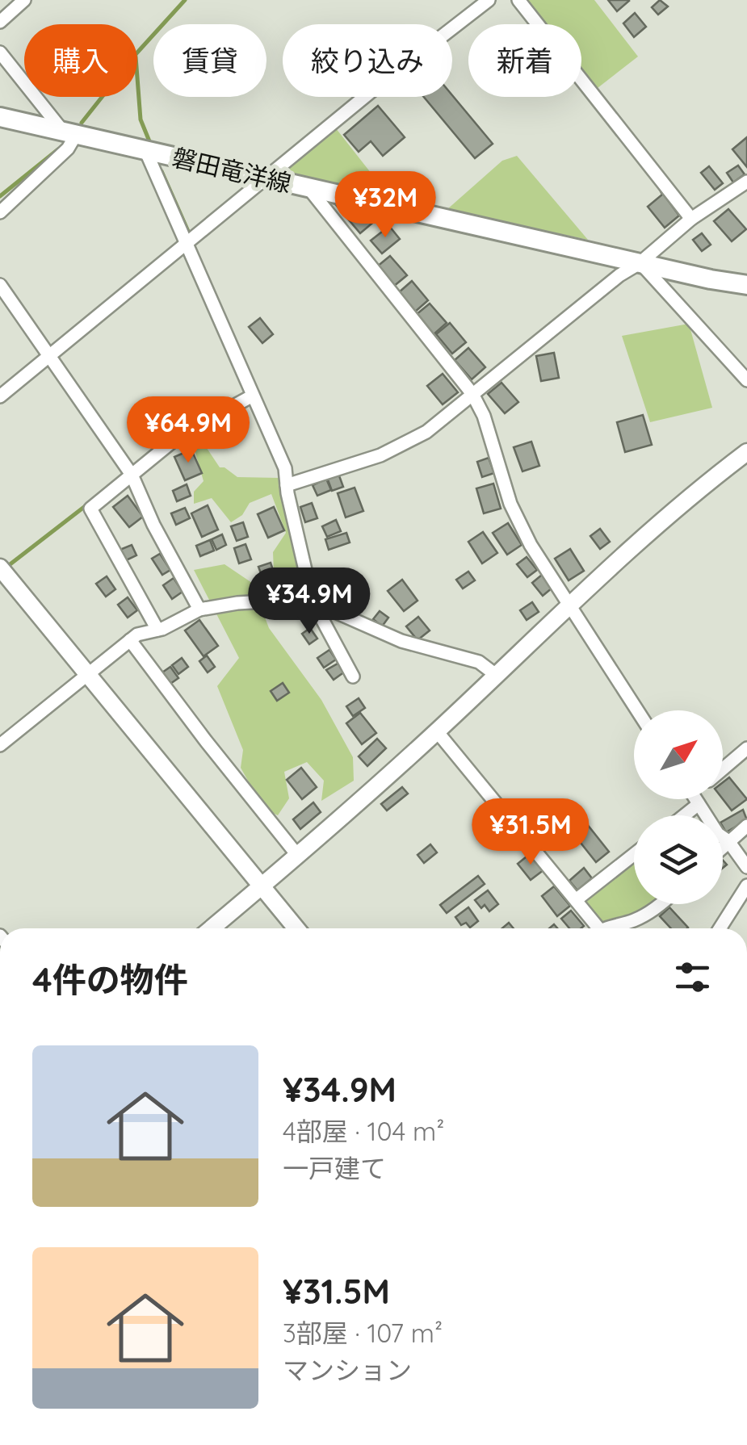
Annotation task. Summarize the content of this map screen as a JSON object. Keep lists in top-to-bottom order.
{
  "streets": {
    "main road": ["磐田竜洋線"]
  },
  "north": "top right",
  "page": {
    "chip": [
      "購入",
      "賃貸",
      "絞り込み",
      "新着"
    ],
    "price": [
      "¥32M",
      "¥64.9M",
      "¥34.9M",
      "¥31.5M"
    ],
    "heading": "4件の物件",
    "list": [
      {
        "name": "¥34.9M",
        "note": "4部屋 · 104 m² · 一戸建て"
      },
      {
        "name": "¥31.5M",
        "note": "3部屋 · 107 m² · マンション"
      }
    ]
  }
}
